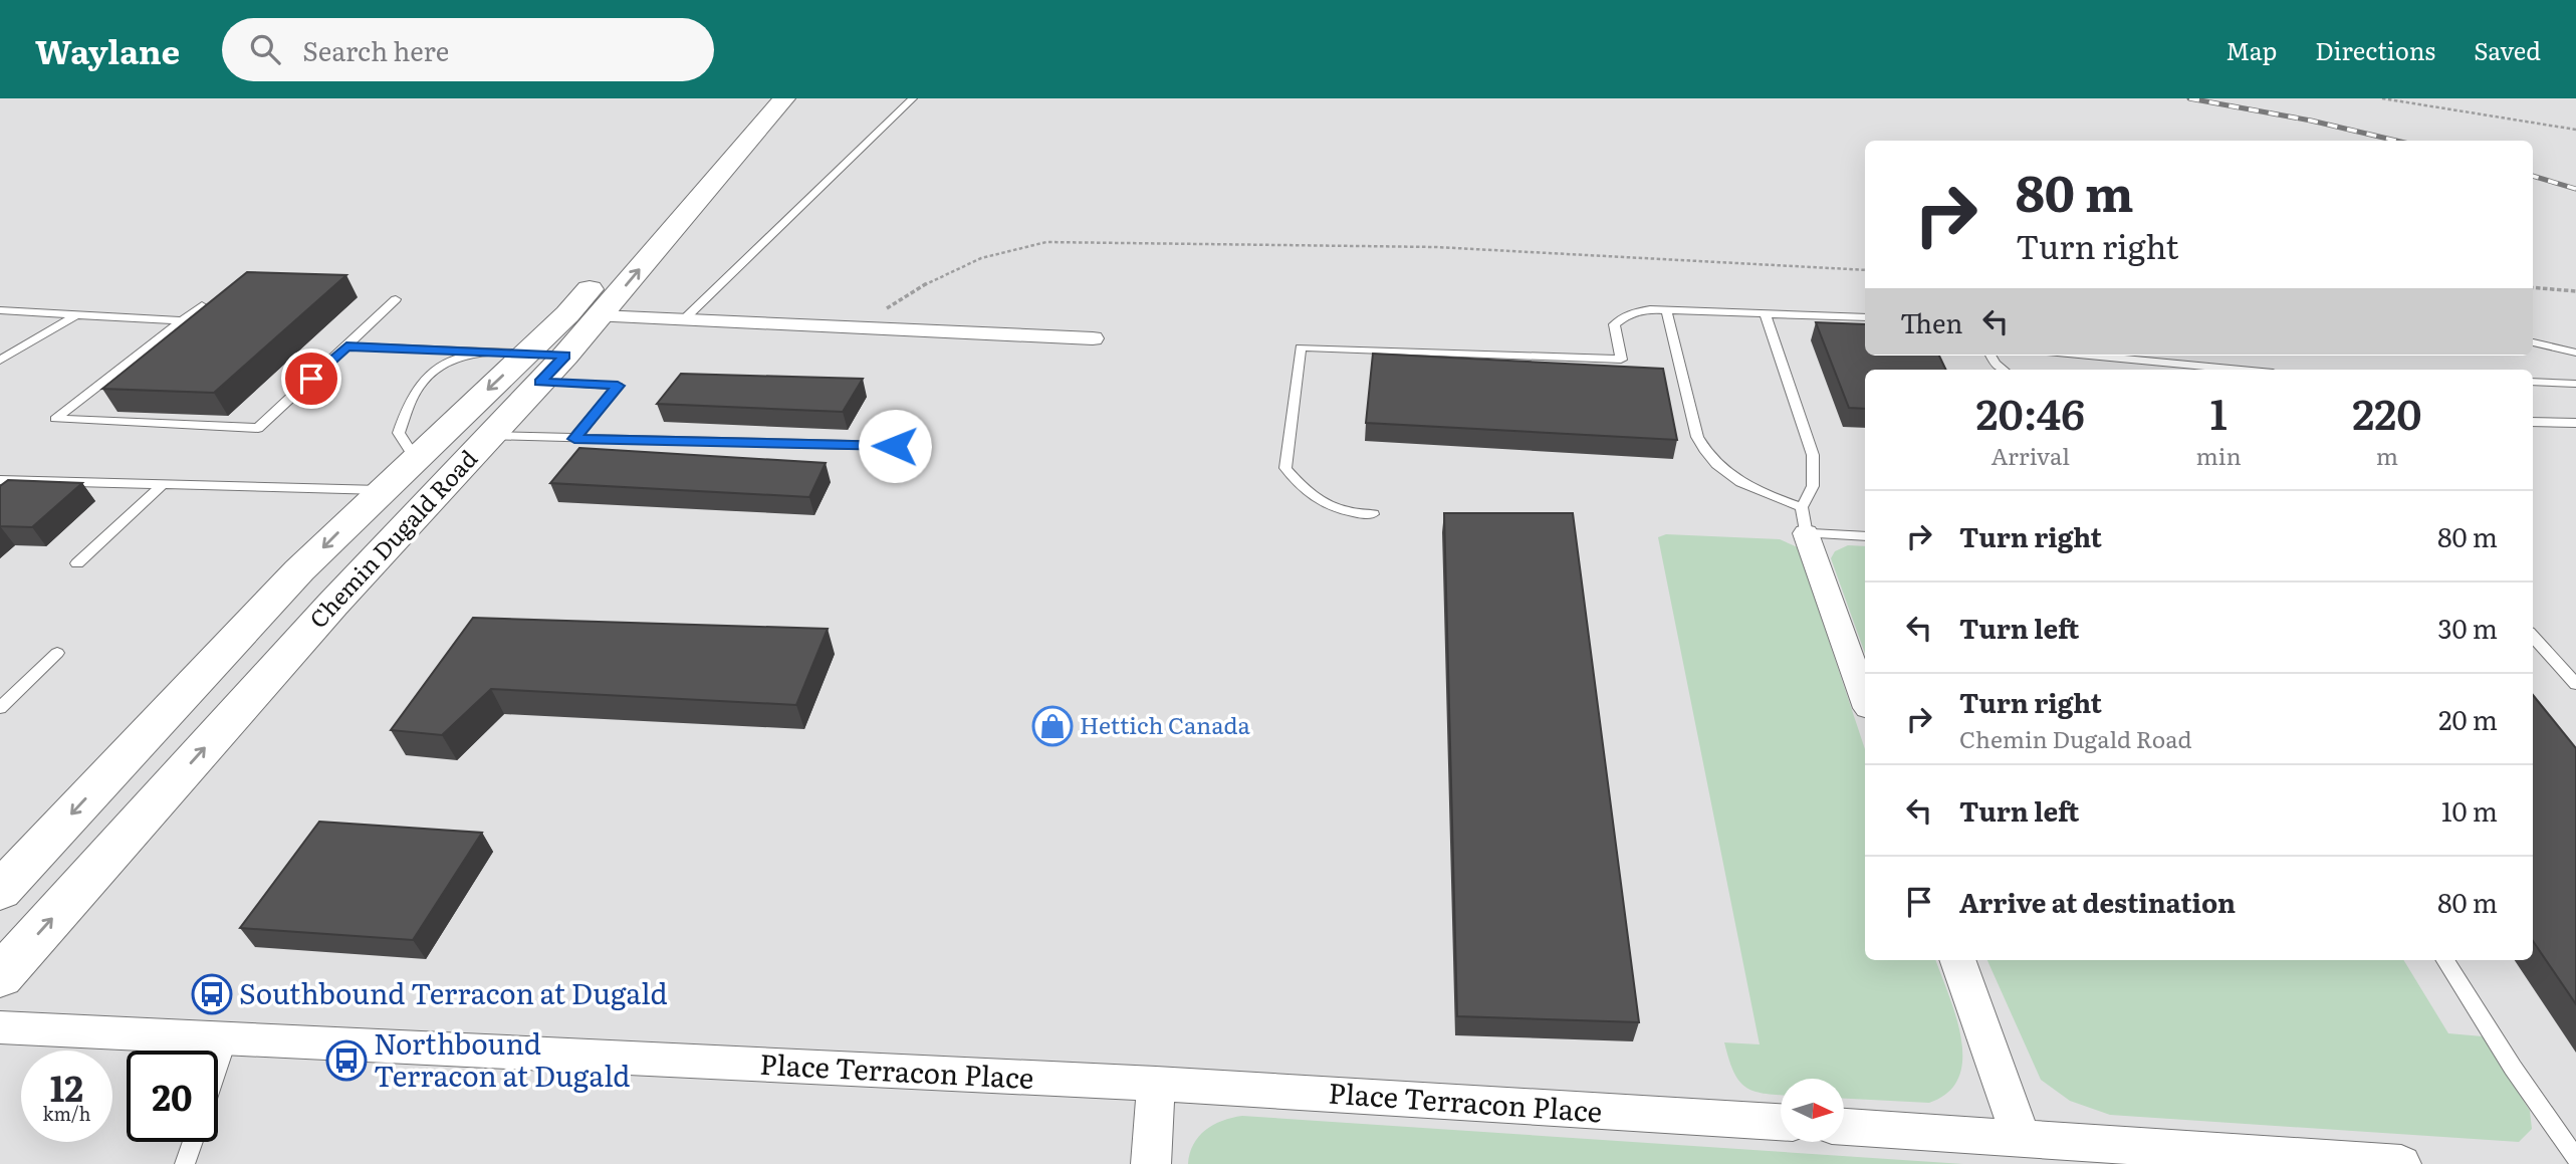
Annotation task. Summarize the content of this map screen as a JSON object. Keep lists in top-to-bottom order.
{
  "streets": {
    "main road": ["Chemin Dugald Road"],
    "street": ["Place Terracon Place"]
  },
  "places": {
    "shop": ["Hettich Canada"],
    "bus stop": ["Southbound Terracon at Dugald", "Northbound Terracon at Dugald"]
  },
  "north": "right",
  "page": {
    "header": "Waylane",
    "search": "Search here",
    "nav": ["Map", "Directions", "Saved"],
    "turn": ["80 m", "Turn right"],
    "then": "Then",
    "eta": [
      "20:46",
      "Arrival",
      "1",
      "min",
      "220",
      "m"
    ],
    "list": [
      {
        "name": "Turn right",
        "value": "80 m"
      },
      {
        "name": "Turn left",
        "value": "30 m"
      },
      {
        "name": "Turn right",
        "note": "Chemin Dugald Road",
        "value": "20 m"
      },
      {
        "name": "Turn left",
        "value": "10 m"
      },
      {
        "name": "Arrive at destination",
        "value": "80 m"
      }
    ],
    "speed": "12 km/h",
    "limit": "20"
  }
}
